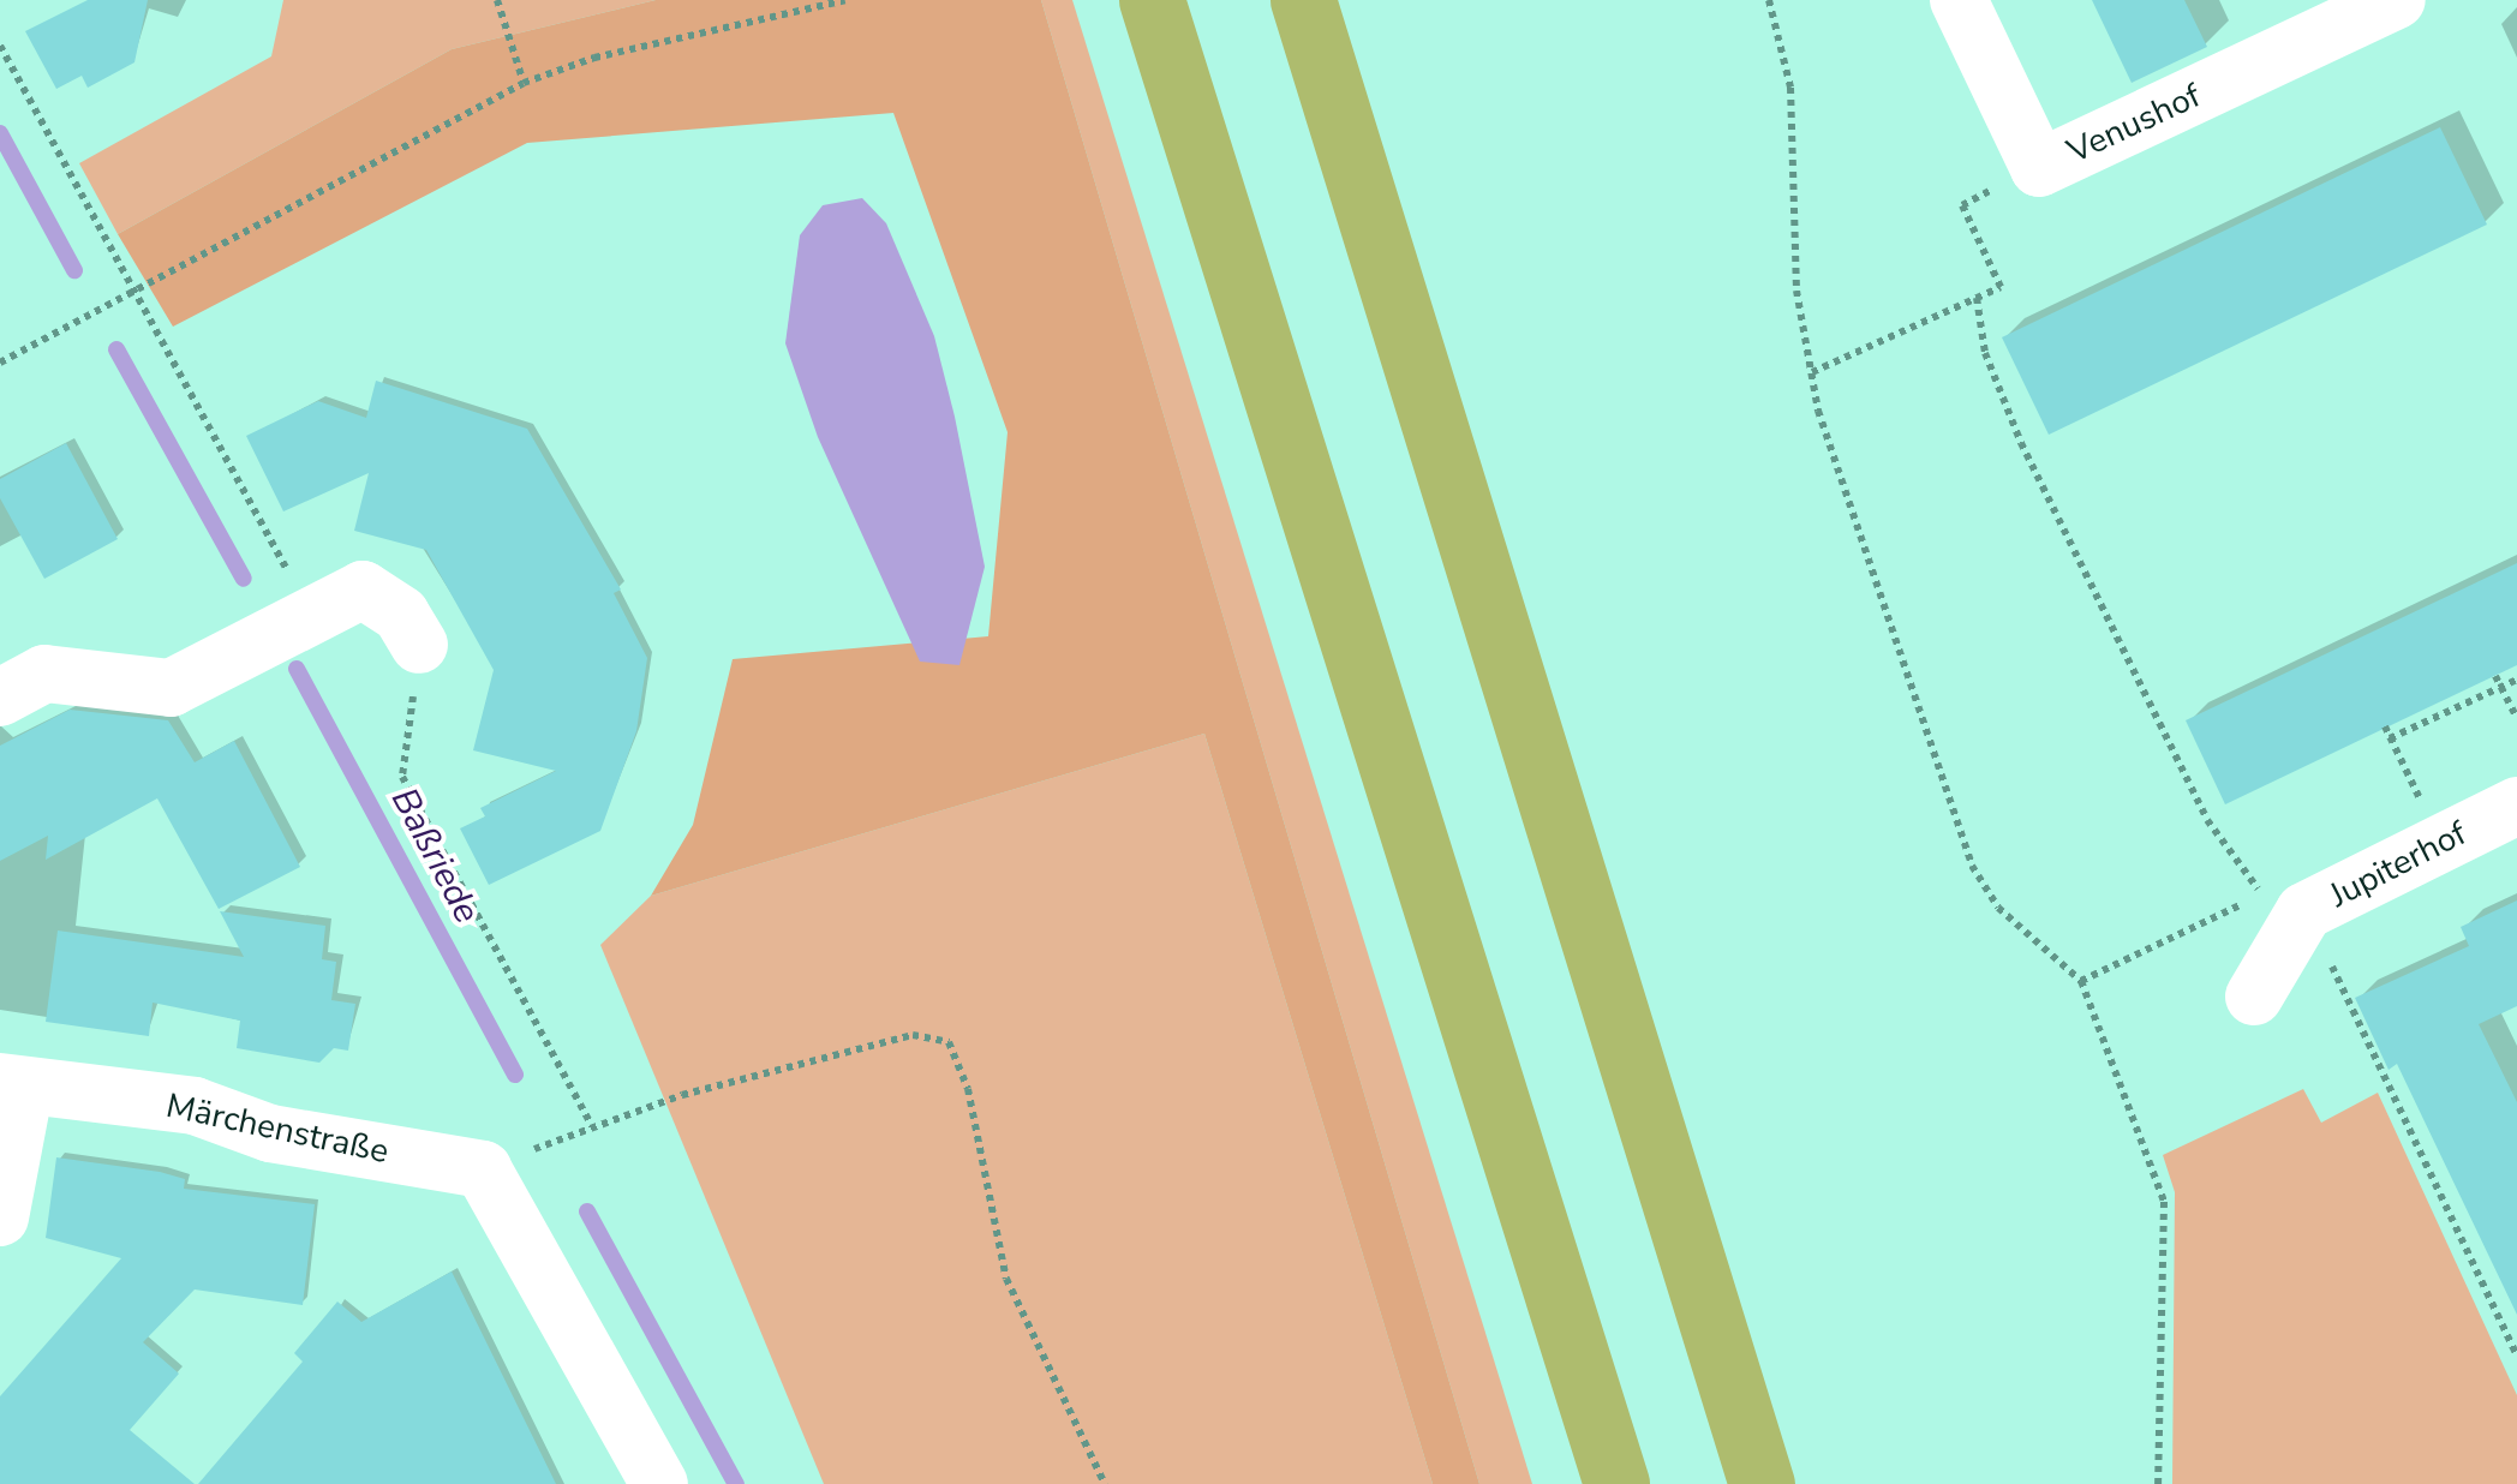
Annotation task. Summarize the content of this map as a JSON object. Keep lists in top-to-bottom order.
{
  "streets": {
    "street": ["Venushof", "Jupiterhof", "Märchenstraße"]
  },
  "water": ["Baßriede"]
}
